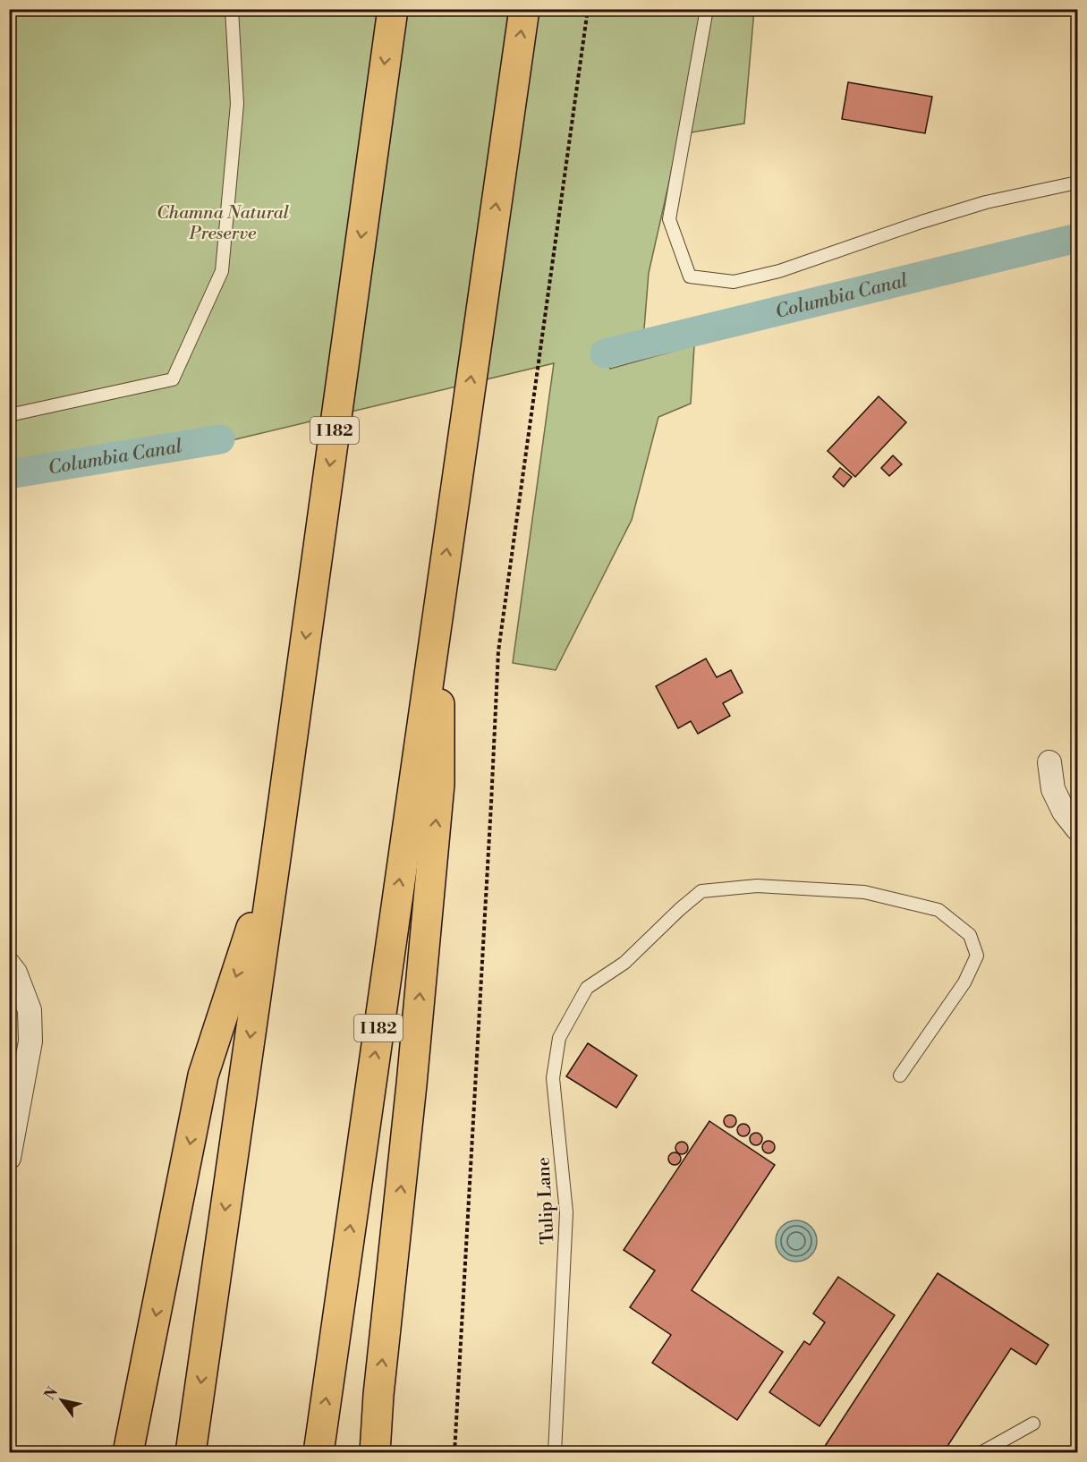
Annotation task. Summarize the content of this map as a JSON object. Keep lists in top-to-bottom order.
{
  "streets": {
    "highway": ["I 182"],
    "lane": ["Tulip Lane"]
  },
  "water": ["Columbia Canal"],
  "parks": ["Chamna Natural Preserve"],
  "north": "top left"
}
